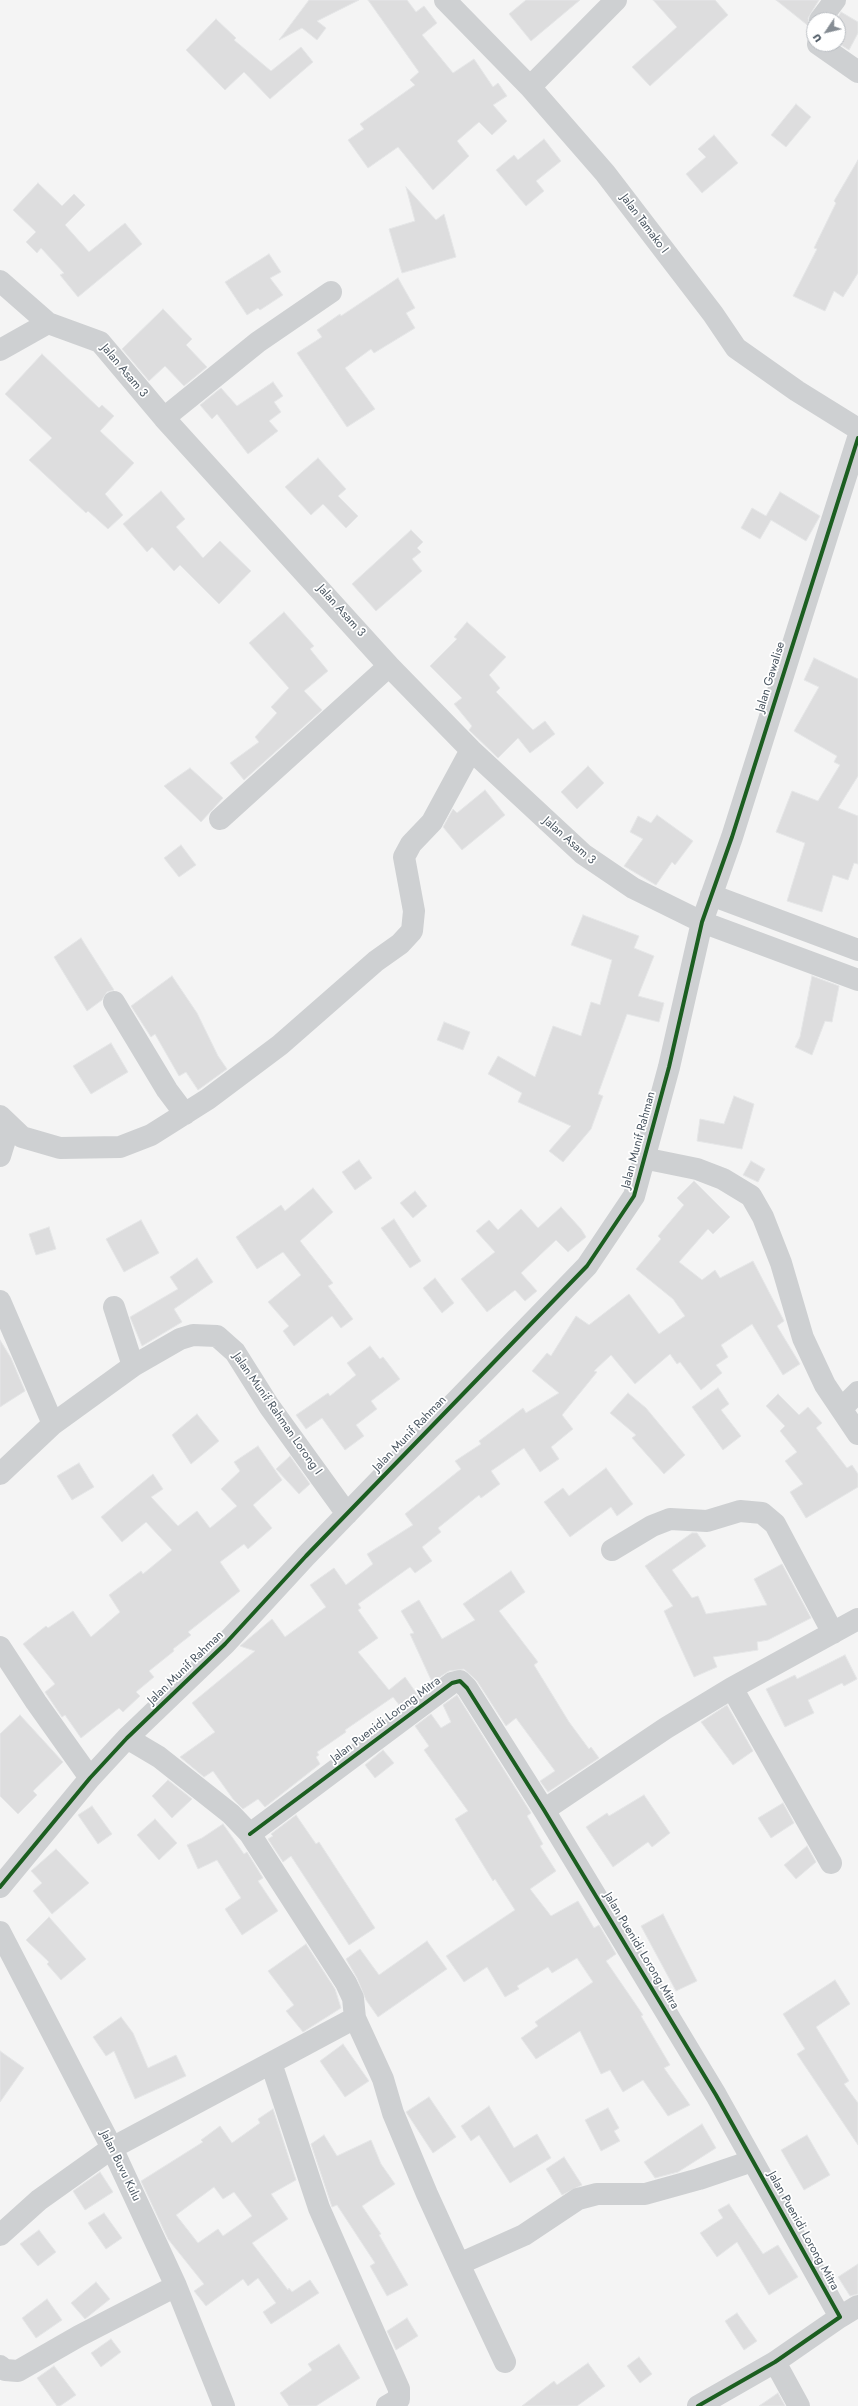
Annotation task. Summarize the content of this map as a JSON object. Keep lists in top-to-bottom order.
{
  "streets": {
    "street": [
      "Jalan Tamako I",
      "Jalan Asam 3",
      "Jalan Gawalise",
      "Jalan Munif Rahman",
      "Jalan Munif Rahman Lorong I",
      "Jalan Puenidi Lorong Mitra",
      "Jalan Buvu Kulu"
    ]
  },
  "crossings": [
    ["Jalan Asam 3", "Jalan Gawalise"],
    ["Jalan Asam 3", "Jalan Munif Rahman"],
    ["Jalan Gawalise", "Jalan Munif Rahman"],
    ["Jalan Munif Rahman", "Jalan Munif Rahman Lorong I"]
  ],
  "north": "bottom left"
}
